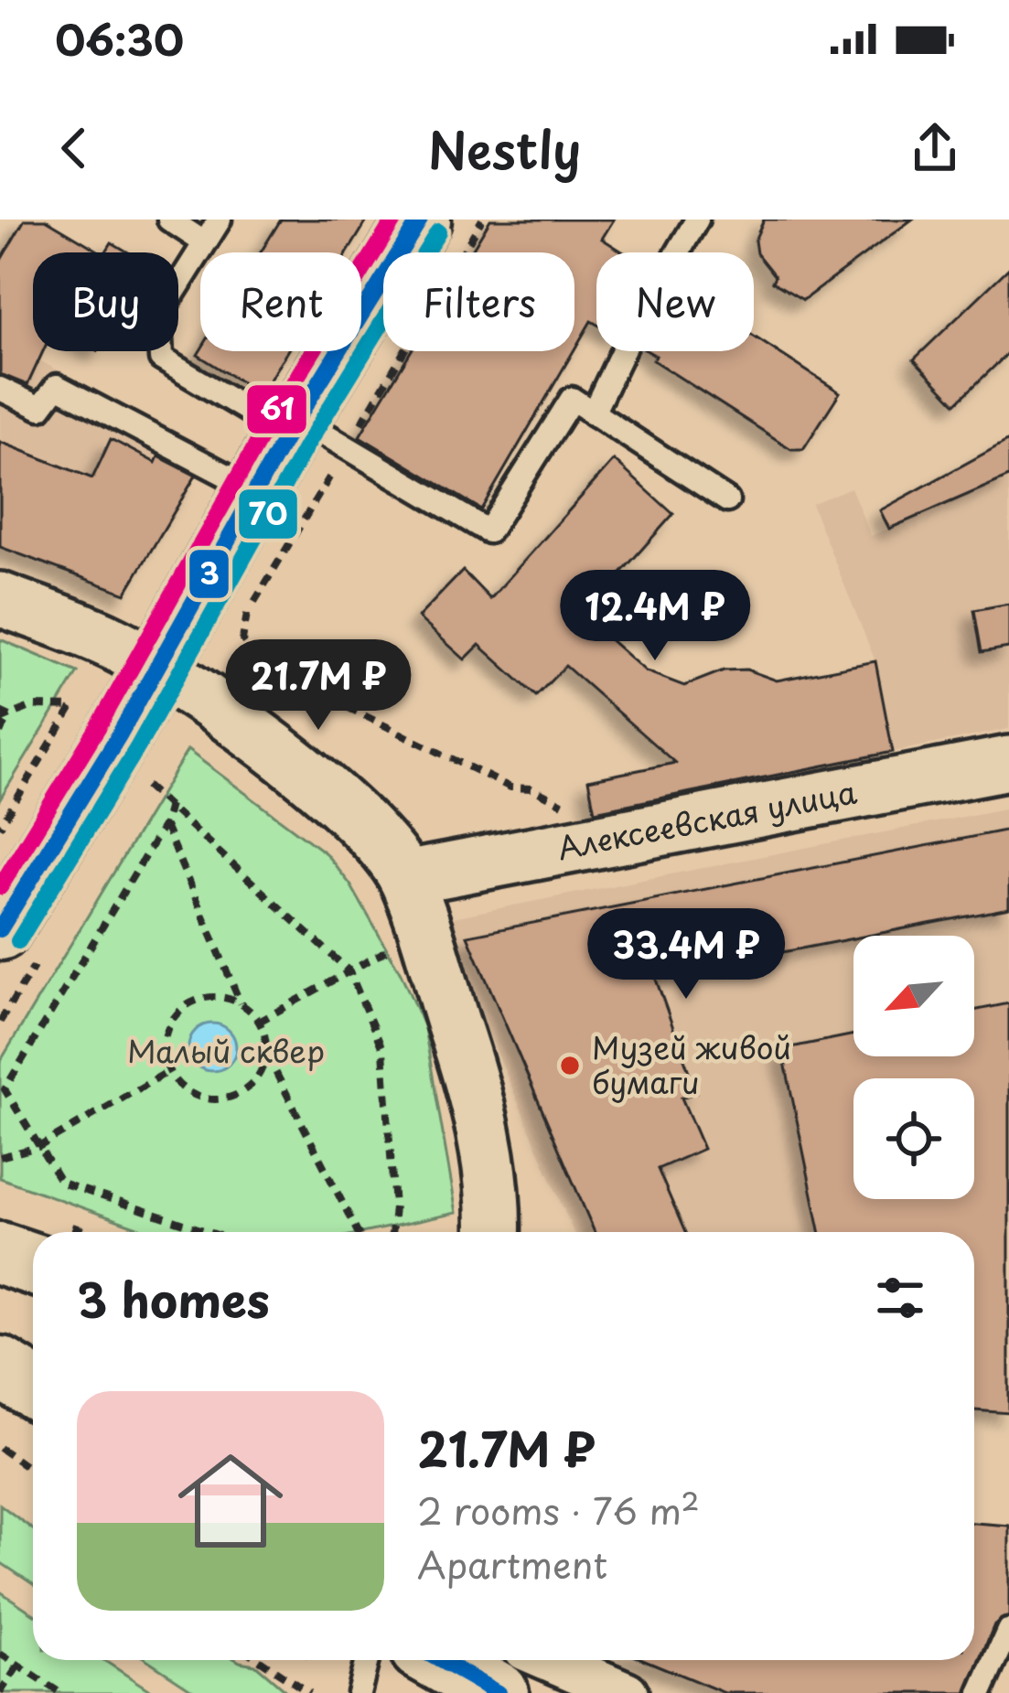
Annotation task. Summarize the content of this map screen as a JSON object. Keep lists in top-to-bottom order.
{
  "streets": {
    "street": ["Алексеевская улица"]
  },
  "parks": ["Малый сквер"],
  "places": ["Музей живой бумаги"],
  "lines": ["transit line 3", "transit line 61", "transit line 70"],
  "north": "bottom left",
  "page": {
    "status": "06:30",
    "header": "Nestly",
    "chip": [
      "Buy",
      "Rent",
      "Filters",
      "New"
    ],
    "price": ["12.4M ₽", "21.7M ₽", "33.4M ₽"],
    "heading": "3 homes",
    "list": [
      {
        "name": "21.7M ₽",
        "note": "2 rooms · 76 m² · Apartment"
      }
    ]
  }
}
